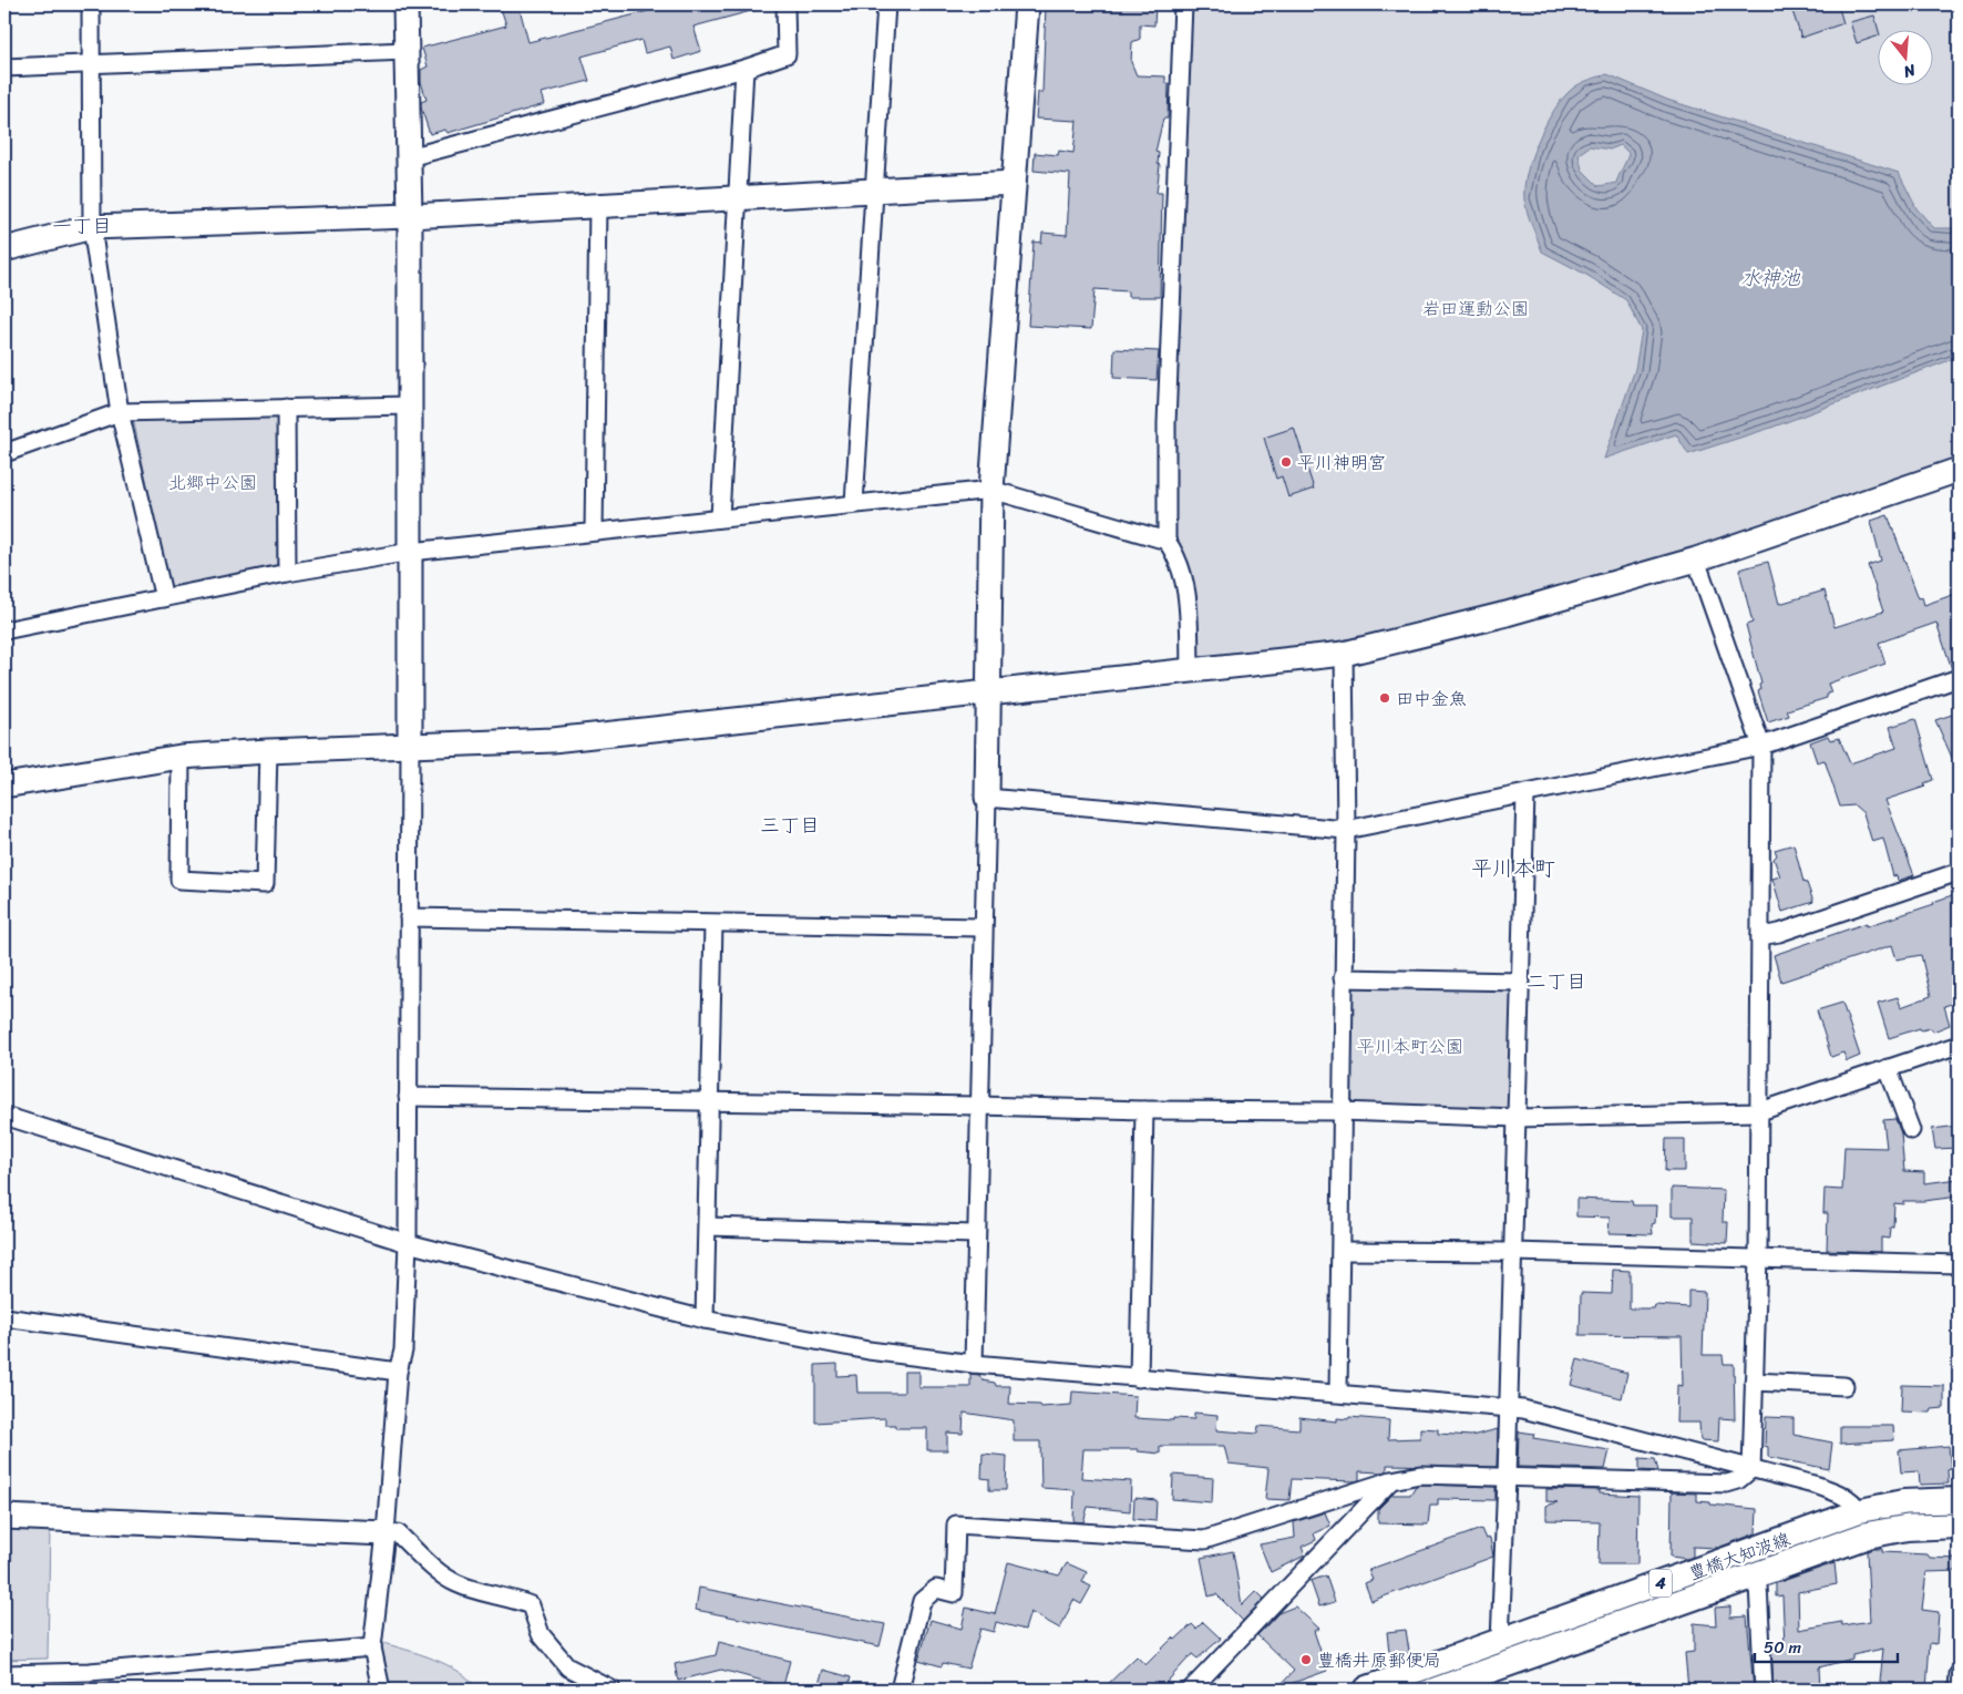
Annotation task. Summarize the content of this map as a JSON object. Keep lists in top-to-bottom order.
{
  "streets": {
    "main road": ["豊橋大知波線", "4"]
  },
  "districts": [
    "一丁目",
    "三丁目",
    "平川本町",
    "二丁目"
  ],
  "water": ["水神池"],
  "parks": ["岩田運動公園", "北郷中公園", "平川本町公園"],
  "places": ["平川神明宮", "田中金魚", "豊橋井原郵便局"],
  "scale_bar": "50 m",
  "north": "bottom"
}
